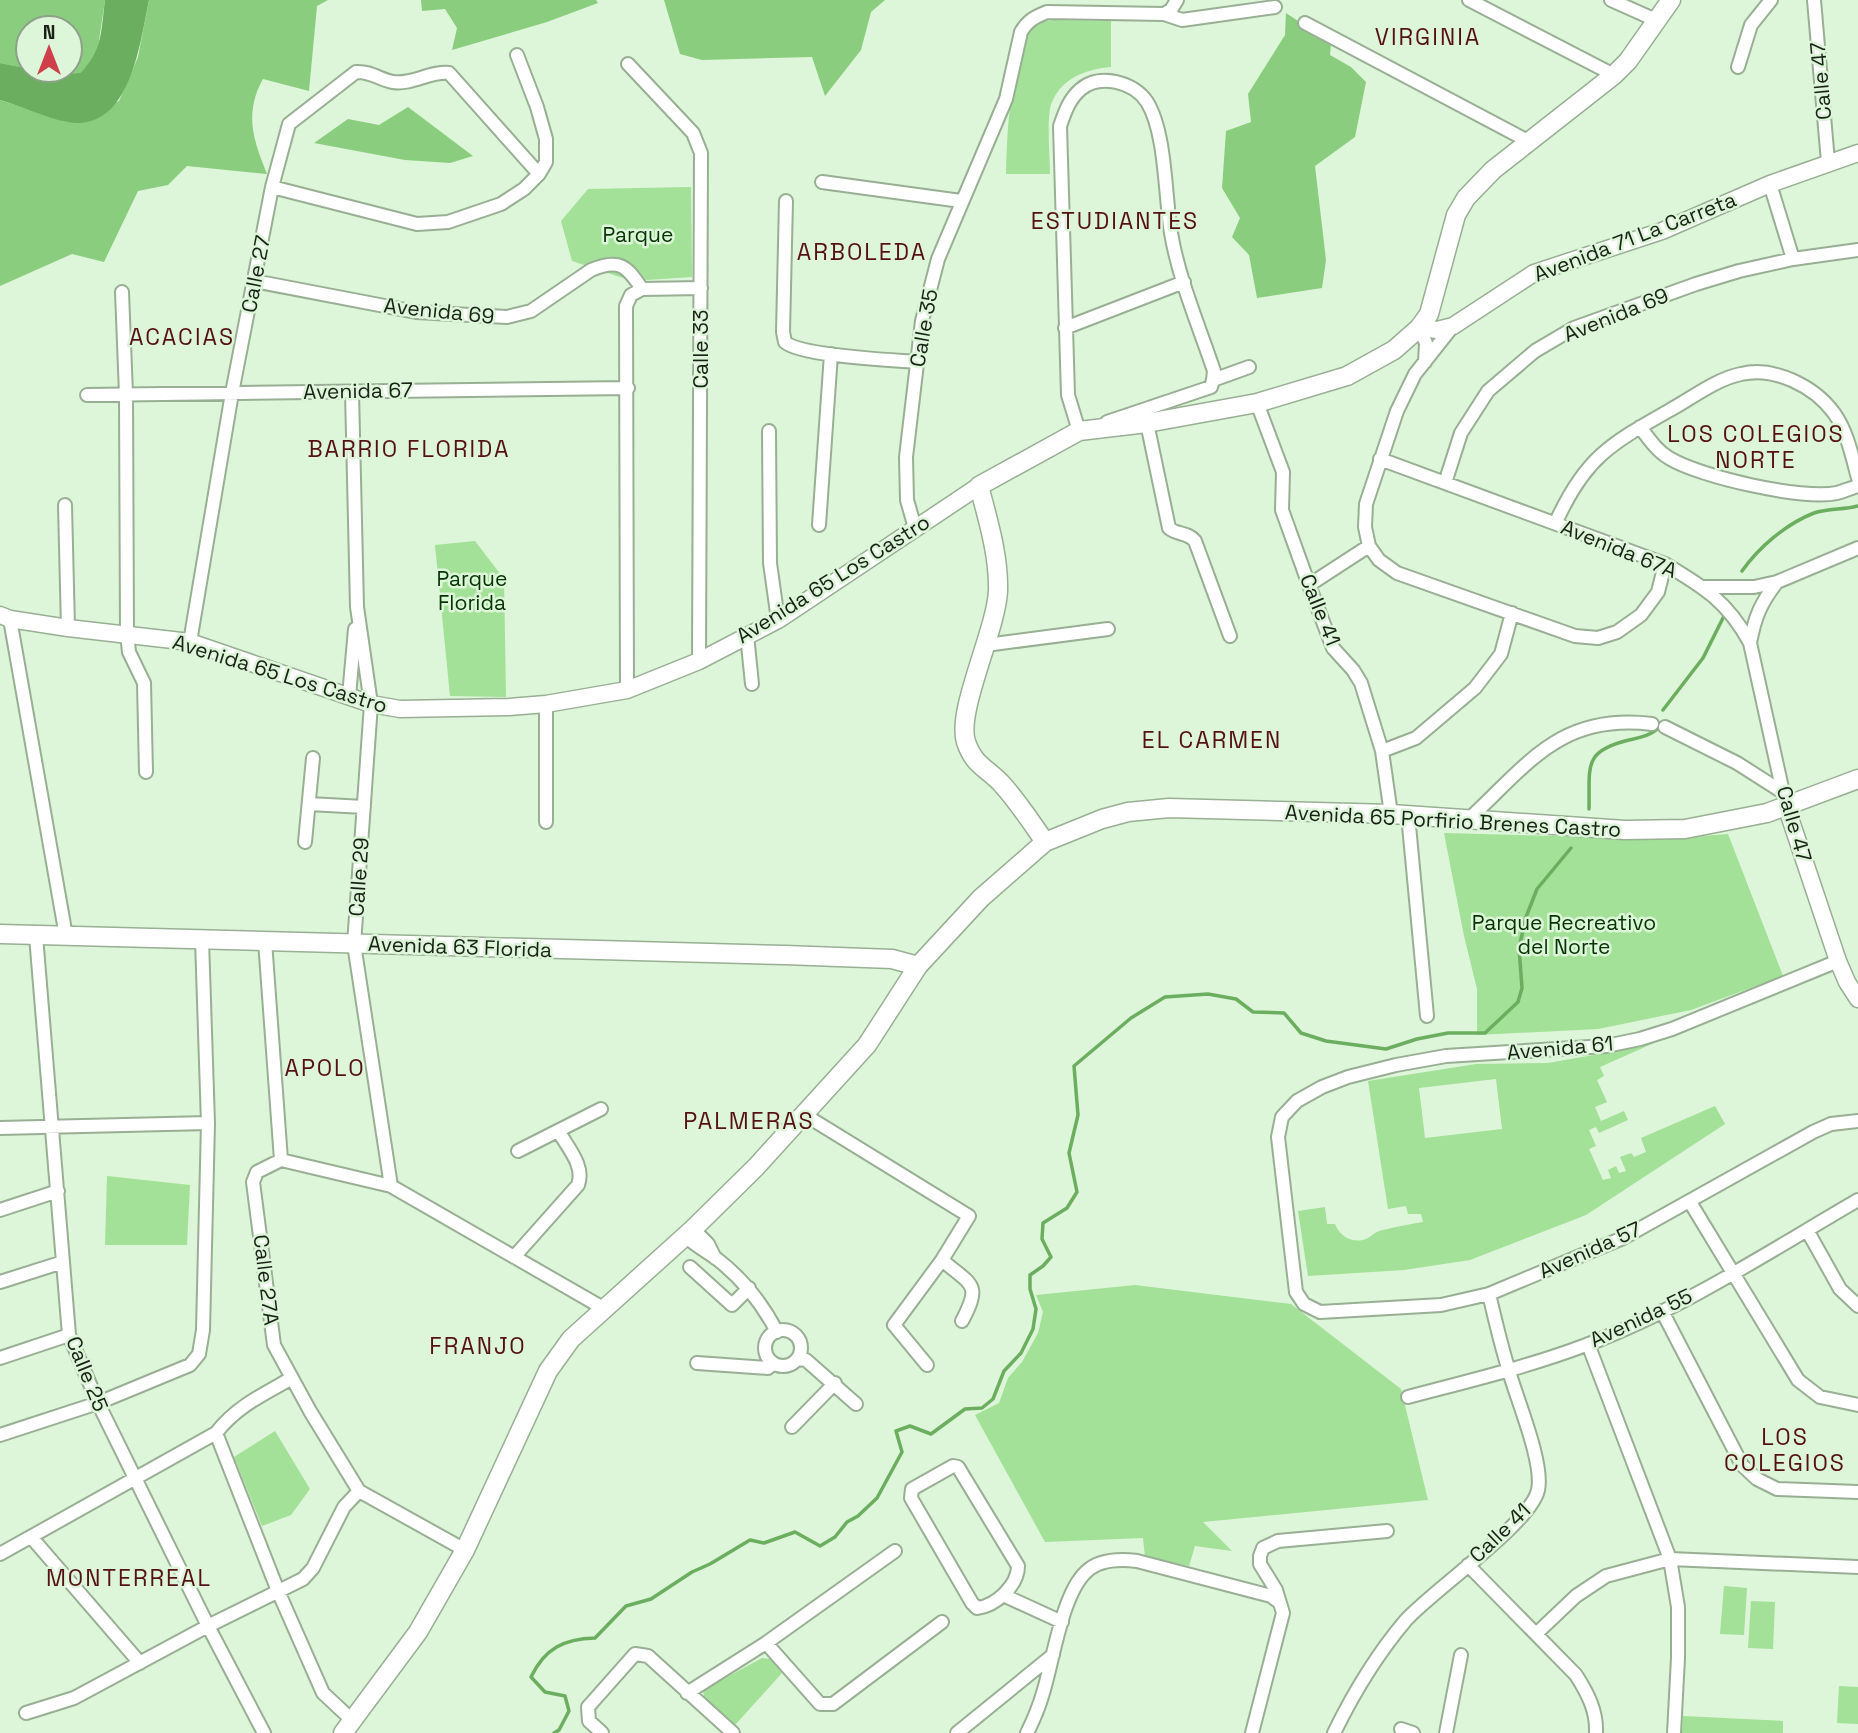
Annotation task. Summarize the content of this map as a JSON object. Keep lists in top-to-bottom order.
{
  "streets": {
    "main road": ["Avenida 65 Los Castro", "Avenida 65 Porfirio Brenes Castro", "Avenida 63 Florida"],
    "street": [
      "Calle 47",
      "Avenida 71 La Carreta",
      "Calle 27",
      "Avenida 69",
      "Calle 35",
      "Calle 33",
      "Avenida 67",
      "Avenida 67A",
      "Calle 41",
      "Calle 29",
      "Avenida 61",
      "Avenida 57",
      "Calle 27A",
      "Avenida 55",
      "Calle 25"
    ]
  },
  "crossings": [
    ["Calle 47", "Avenida 71 La Carreta"],
    ["Calle 47", "Avenida 67A"],
    ["Calle 47", "Avenida 65 Porfirio Brenes Castro"],
    ["Calle 47", "Avenida 61"],
    ["Calle 27", "Avenida 69"],
    ["Calle 27", "Avenida 67"],
    ["Calle 27", "Avenida 65 Los Castro"],
    ["Avenida 69", "Avenida 67A"],
    ["Calle 35", "Avenida 65 Los Castro"],
    ["Calle 33", "Avenida 65 Los Castro"],
    ["Avenida 67", "Calle 29"],
    ["Avenida 65 Los Castro", "Calle 29"],
    ["Calle 41", "Avenida 65 Porfirio Brenes Castro"],
    ["Calle 41", "Avenida 57"],
    ["Calle 41", "Avenida 55"],
    ["Avenida 65 Porfirio Brenes Castro", "Avenida 63 Florida"],
    ["Avenida 65 Porfirio Brenes Castro", "Calle 27A"],
    ["Calle 29", "Avenida 63 Florida"],
    ["Avenida 63 Florida", "Calle 25"],
    ["Avenida 61", "Avenida 57"]
  ],
  "districts": [
    "VIRGINIA",
    "ESTUDIANTES",
    "ARBOLEDA",
    "ACACIAS",
    "LOS COLEGIOS NORTE",
    "BARRIO FLORIDA",
    "EL CARMEN",
    "APOLO",
    "PALMERAS",
    "FRANJO",
    "LOS COLEGIOS",
    "MONTERREAL"
  ],
  "parks": ["Parque", "Parque Florida", "Parque Recreativo del Norte"],
  "north": "top"
}
